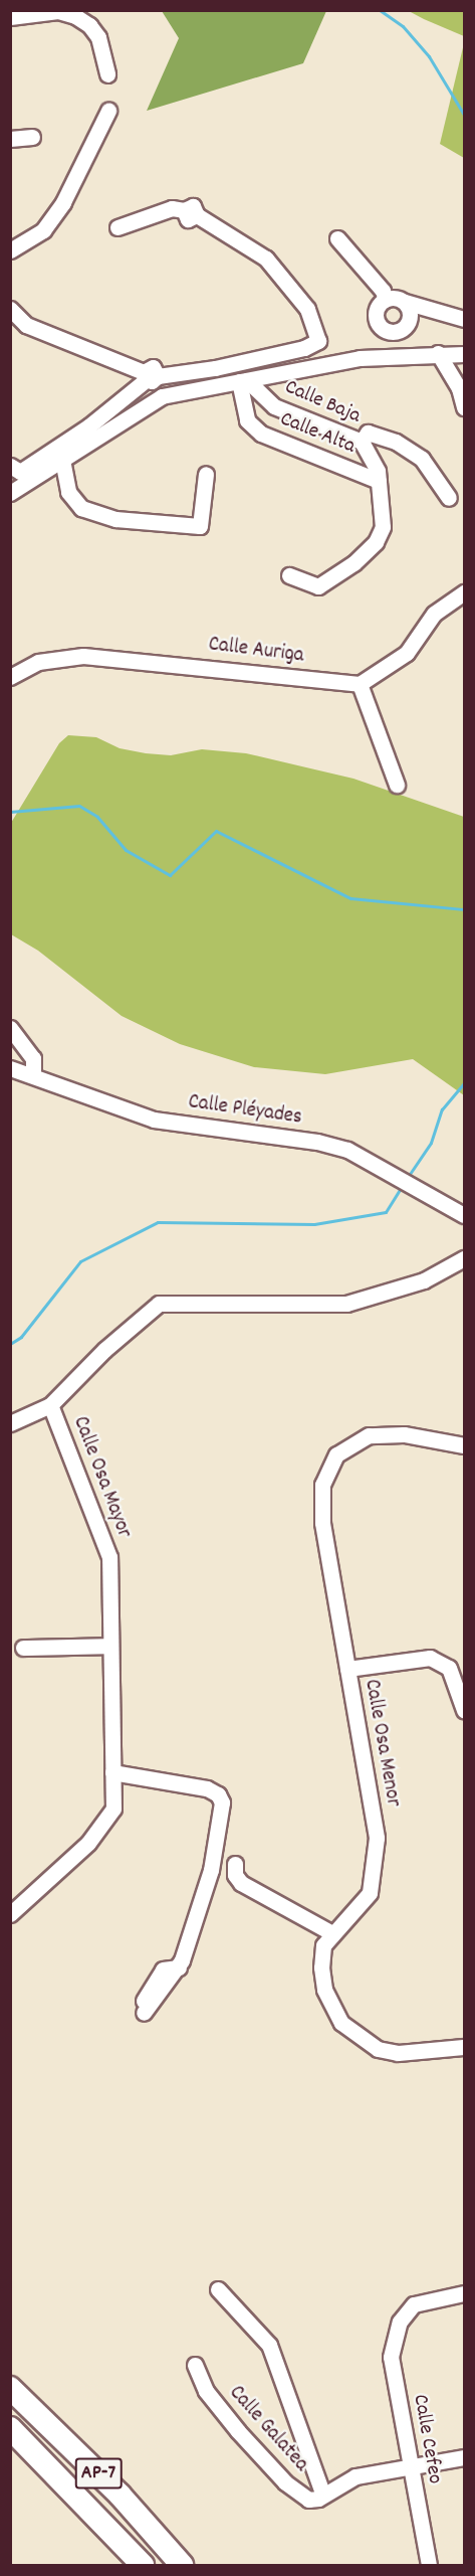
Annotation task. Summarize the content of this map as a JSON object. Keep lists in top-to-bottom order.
{
  "streets": {
    "highway": ["AP-7"],
    "street": [
      "Calle Baja",
      "Calle Alta",
      "Calle Auriga",
      "Calle Pléyades",
      "Calle Osa Mayor",
      "Calle Osa Menor",
      "Calle Galatea",
      "Calle Cefeo"
    ]
  },
  "crossings": [
    ["Calle Baja", "Calle Alta"]
  ]
}
